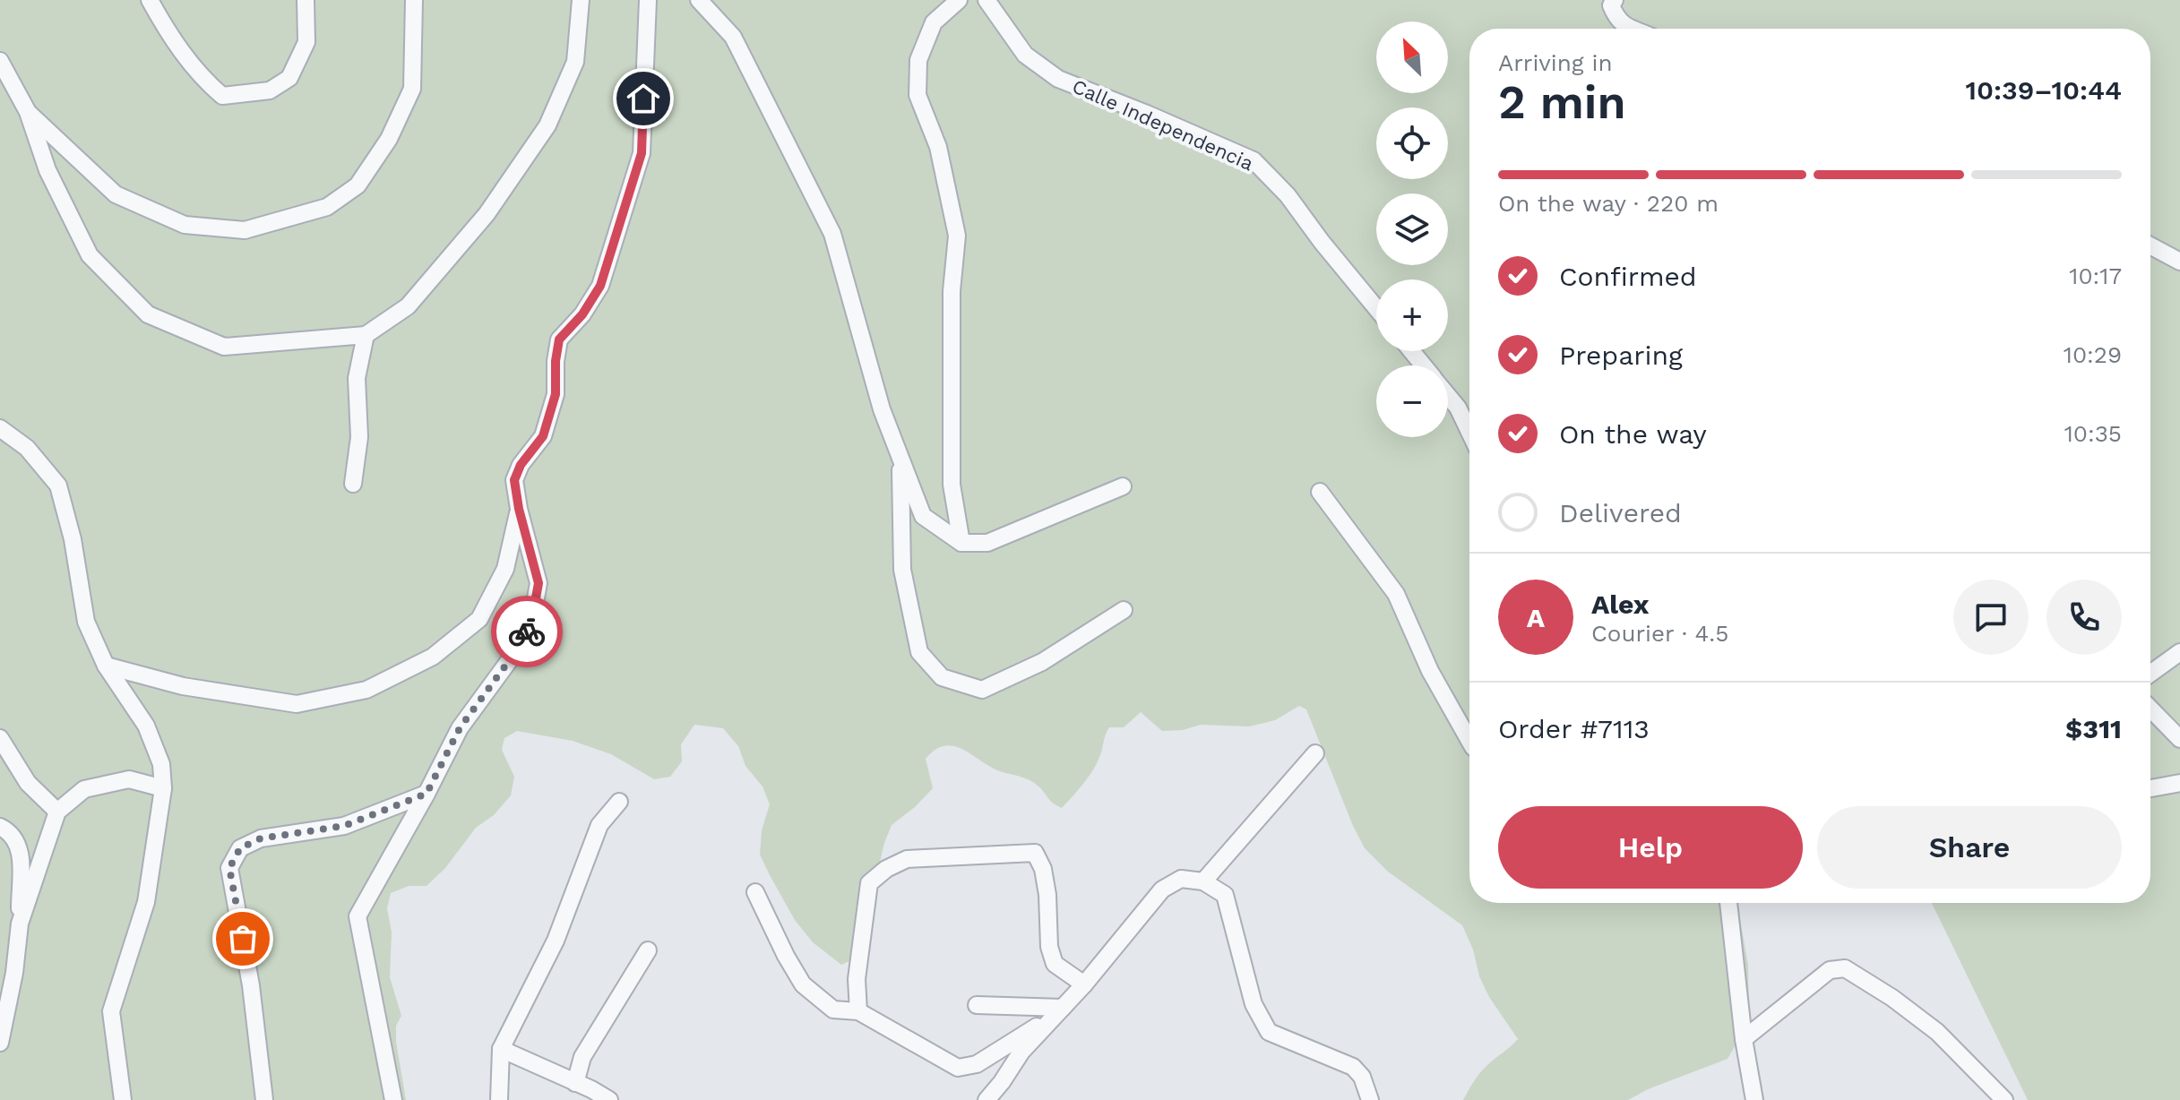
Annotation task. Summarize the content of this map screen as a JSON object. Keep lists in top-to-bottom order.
{
  "streets": {
    "street": ["Calle Independencia"]
  },
  "north": "top left",
  "page": {
    "map_buttons": ["+", "−"],
    "heading": ["2 min", "Arriving in", "10:39–10:44"],
    "panel": [
      "Alex",
      "Courier · 4.5",
      "Order #7113",
      "$311"
    ],
    "bar": "On the way · 220 m",
    "list": [
      ["Confirmed", "10:17"],
      ["Preparing", "10:29"],
      ["On the way", "10:35"],
      "Delivered"
    ],
    "round": "A",
    "buttons": ["Help", "Share"]
  }
}
